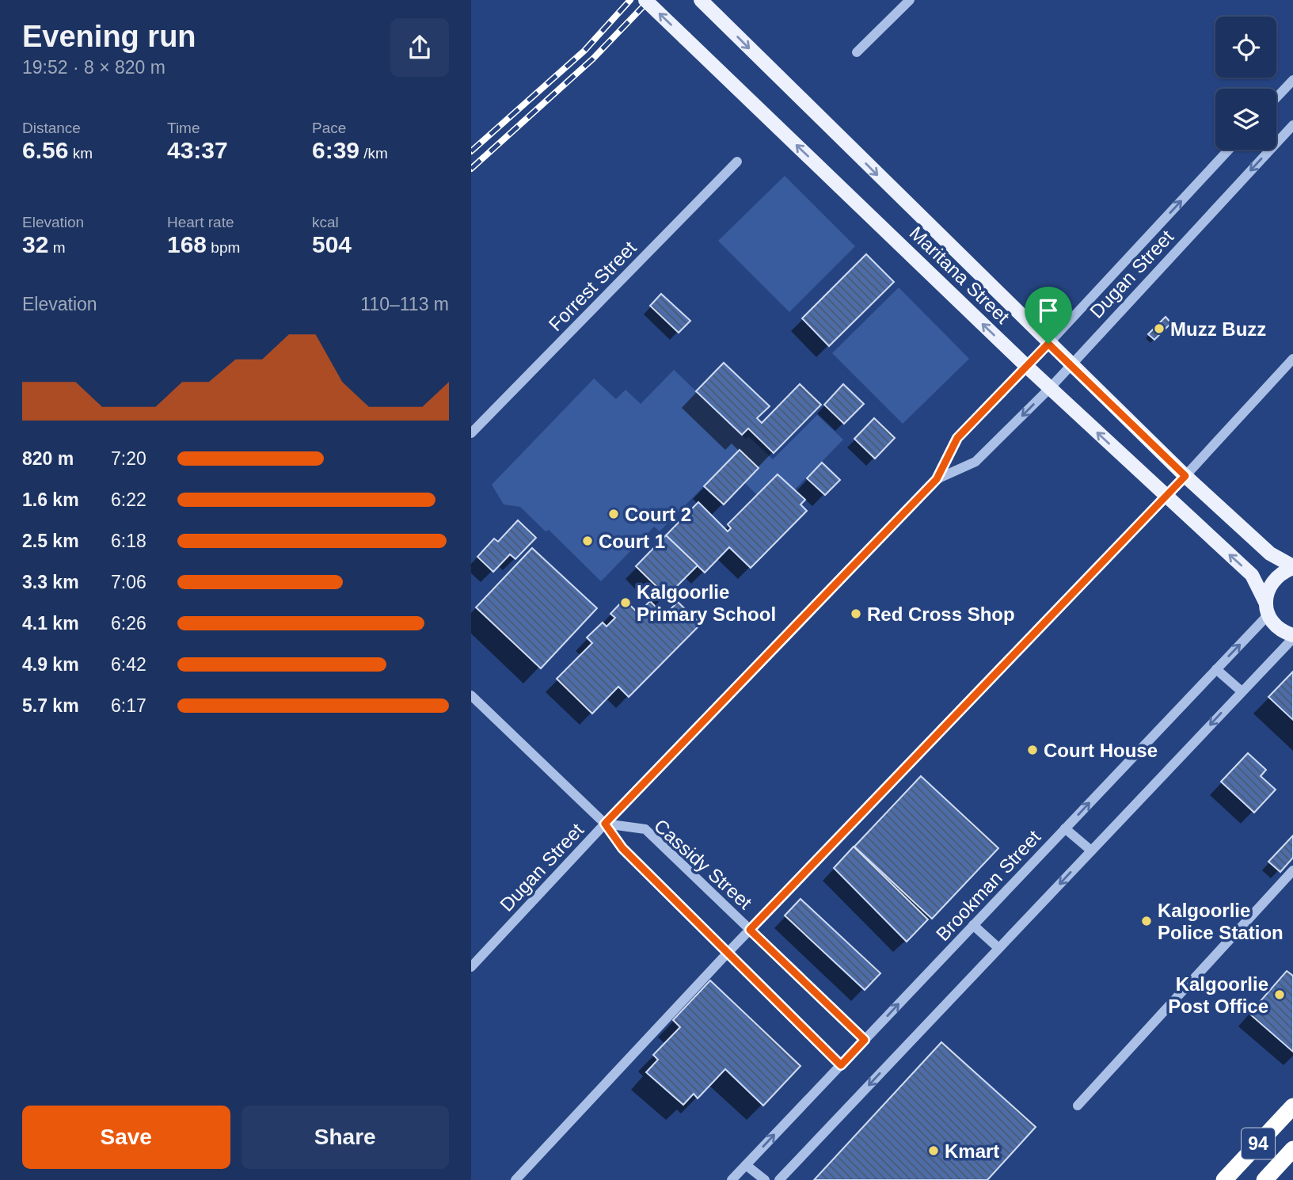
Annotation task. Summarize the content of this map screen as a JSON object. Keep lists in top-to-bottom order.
{
  "streets": {
    "highway": ["94"],
    "main road": ["Maritana Street"],
    "street": [
      "Dugan Street",
      "Forrest Street",
      "Cassidy Street",
      "Brookman Street"
    ]
  },
  "crossings": [
    ["Dugan Street", "Maritana Street"],
    ["Dugan Street", "Cassidy Street"],
    ["Maritana Street", "Brookman Street"],
    ["Cassidy Street", "Brookman Street"]
  ],
  "places": [
    "Muzz Buzz",
    "Court 2",
    "Court 1",
    "Kalgoorlie Primary School",
    "Red Cross Shop",
    "Court House",
    "Kalgoorlie Police Station",
    "Kalgoorlie Post Office",
    "Kmart"
  ],
  "page": {
    "heading": ["Evening run", "19:52 · 8 × 820 m"],
    "stats": [
      ["Distance", "6.56 km"],
      ["Time", "43:37"],
      ["Pace", "6:39 /km"],
      ["Elevation", "32 m"],
      ["Heart rate", "168 bpm"],
      ["kcal", "504"]
    ],
    "chart": ["Elevation", "110–113 m"],
    "list": [
      {
        "name": "820 m",
        "note": "7:20"
      },
      {
        "name": "1.6 km",
        "note": "6:22"
      },
      {
        "name": "2.5 km",
        "note": "6:18"
      },
      {
        "name": "3.3 km",
        "note": "7:06"
      },
      {
        "name": "4.1 km",
        "note": "6:26"
      },
      {
        "name": "4.9 km",
        "note": "6:42"
      },
      {
        "name": "5.7 km",
        "note": "6:17"
      }
    ],
    "buttons": ["Save", "Share"]
  }
}
